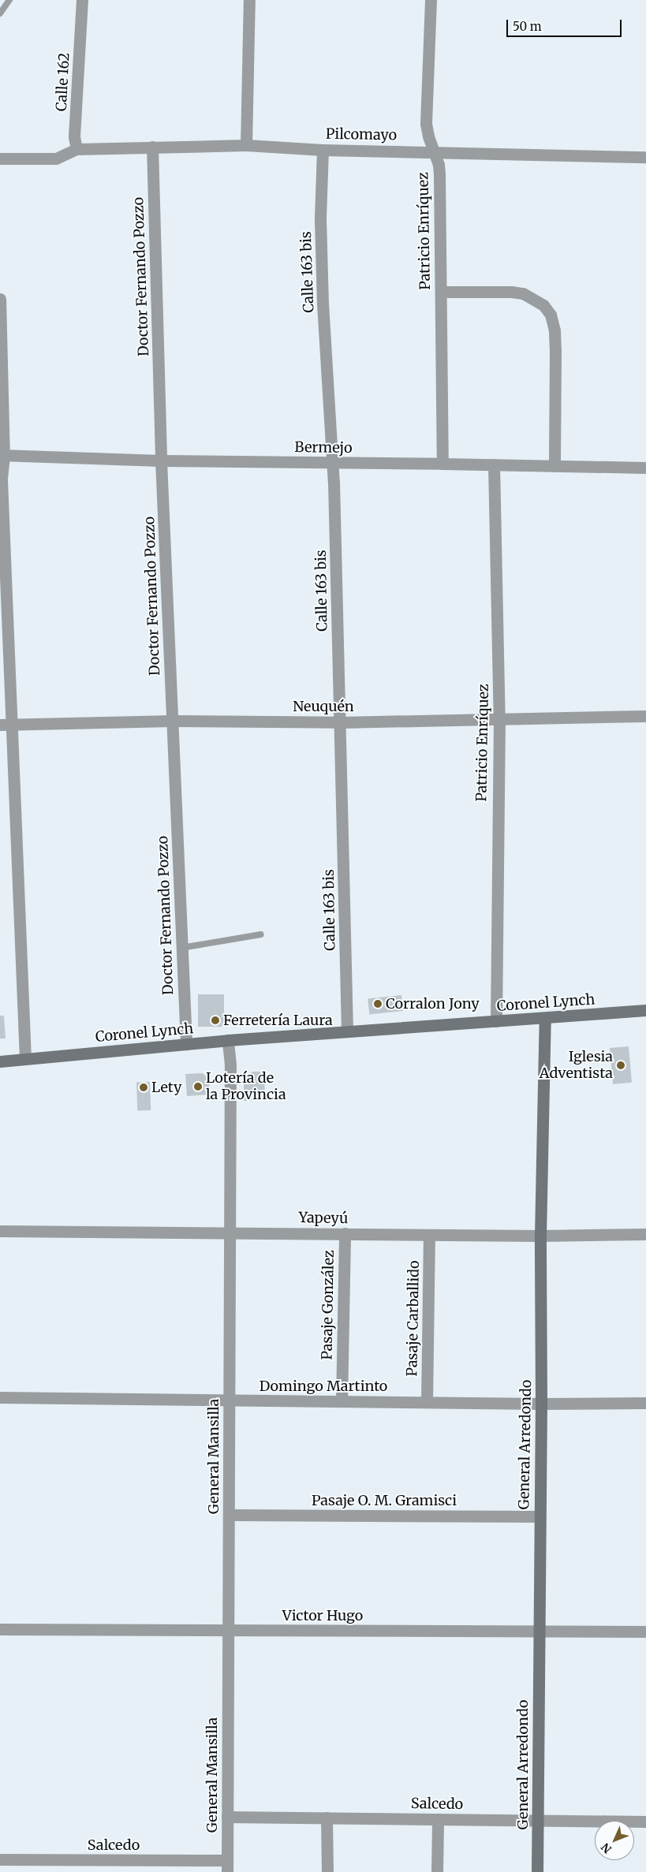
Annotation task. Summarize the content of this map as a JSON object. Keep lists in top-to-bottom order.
{
  "streets": {
    "street": [
      "Calle 162",
      "Pilcomayo",
      "Patricio Enríquez",
      "Calle 163 bis",
      "Doctor Fernando Pozzo",
      "Bermejo",
      "Neuquén",
      "Coronel Lynch",
      "Yapeyú",
      "Pasaje González",
      "Pasaje Carballido",
      "Domingo Martinto",
      "General Arredondo",
      "General Mansilla",
      "Pasaje O. M. Gramisci",
      "Victor Hugo",
      "Salcedo"
    ]
  },
  "crossings": [
    ["Calle 162", "Pilcomayo"],
    ["Pilcomayo", "Patricio Enríquez"],
    ["Pilcomayo", "Calle 163 bis"],
    ["Pilcomayo", "Doctor Fernando Pozzo"],
    ["Patricio Enríquez", "Bermejo"],
    ["Patricio Enríquez", "Neuquén"],
    ["Patricio Enríquez", "Coronel Lynch"],
    ["Calle 163 bis", "Bermejo"],
    ["Calle 163 bis", "Neuquén"],
    ["Calle 163 bis", "Coronel Lynch"],
    ["Doctor Fernando Pozzo", "Bermejo"],
    ["Doctor Fernando Pozzo", "Neuquén"],
    ["Doctor Fernando Pozzo", "Coronel Lynch"],
    ["Coronel Lynch", "General Arredondo"],
    ["Coronel Lynch", "General Mansilla"],
    ["Yapeyú", "Pasaje González"],
    ["Yapeyú", "Pasaje Carballido"],
    ["Yapeyú", "General Arredondo"],
    ["Yapeyú", "General Mansilla"],
    ["Pasaje González", "Domingo Martinto"],
    ["Pasaje Carballido", "Domingo Martinto"],
    ["Domingo Martinto", "General Arredondo"],
    ["Domingo Martinto", "General Mansilla"],
    ["General Arredondo", "Pasaje O. M. Gramisci"],
    ["General Arredondo", "Victor Hugo"],
    ["General Arredondo", "Salcedo"],
    ["General Mansilla", "Pasaje O. M. Gramisci"],
    ["General Mansilla", "Victor Hugo"],
    ["General Mansilla", "Salcedo"]
  ],
  "places": [
    "Corralon Jony",
    "Ferretería Laura",
    "Iglesia Adventista",
    "Lotería de la Provincia",
    "Lety"
  ],
  "scale_bar": "50 m",
  "north": "bottom left"
}
